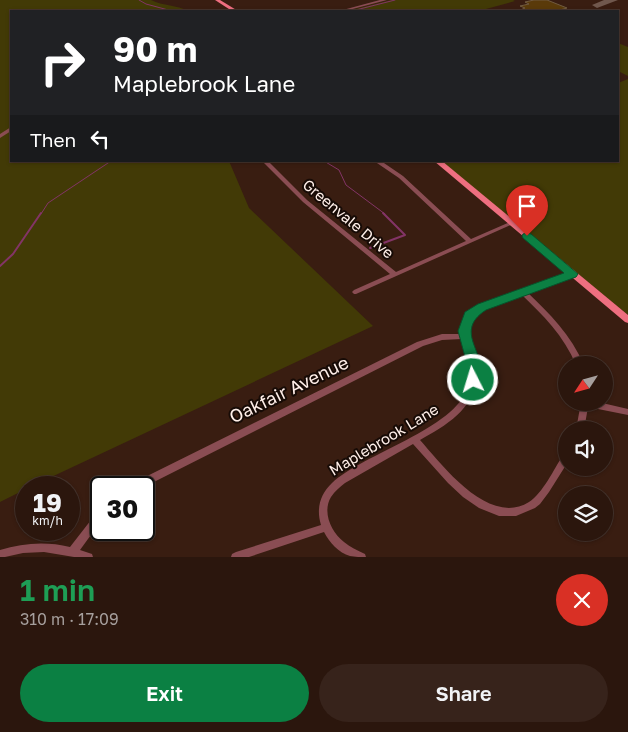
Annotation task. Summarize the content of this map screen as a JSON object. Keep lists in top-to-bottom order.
{
  "streets": {
    "street": ["Greenvale Drive", "Oakfair Avenue", "Maplebrook Lane"]
  },
  "crossings": [
    ["Oakfair Avenue", "Maplebrook Lane"]
  ],
  "north": "bottom left",
  "page": {
    "turn": ["90 m", "Maplebrook Lane"],
    "then": "Then",
    "speed": "19 km/h",
    "limit": "30",
    "heading": ["1 min", "310 m · 17:09"],
    "buttons": ["Exit", "Share"]
  }
}
